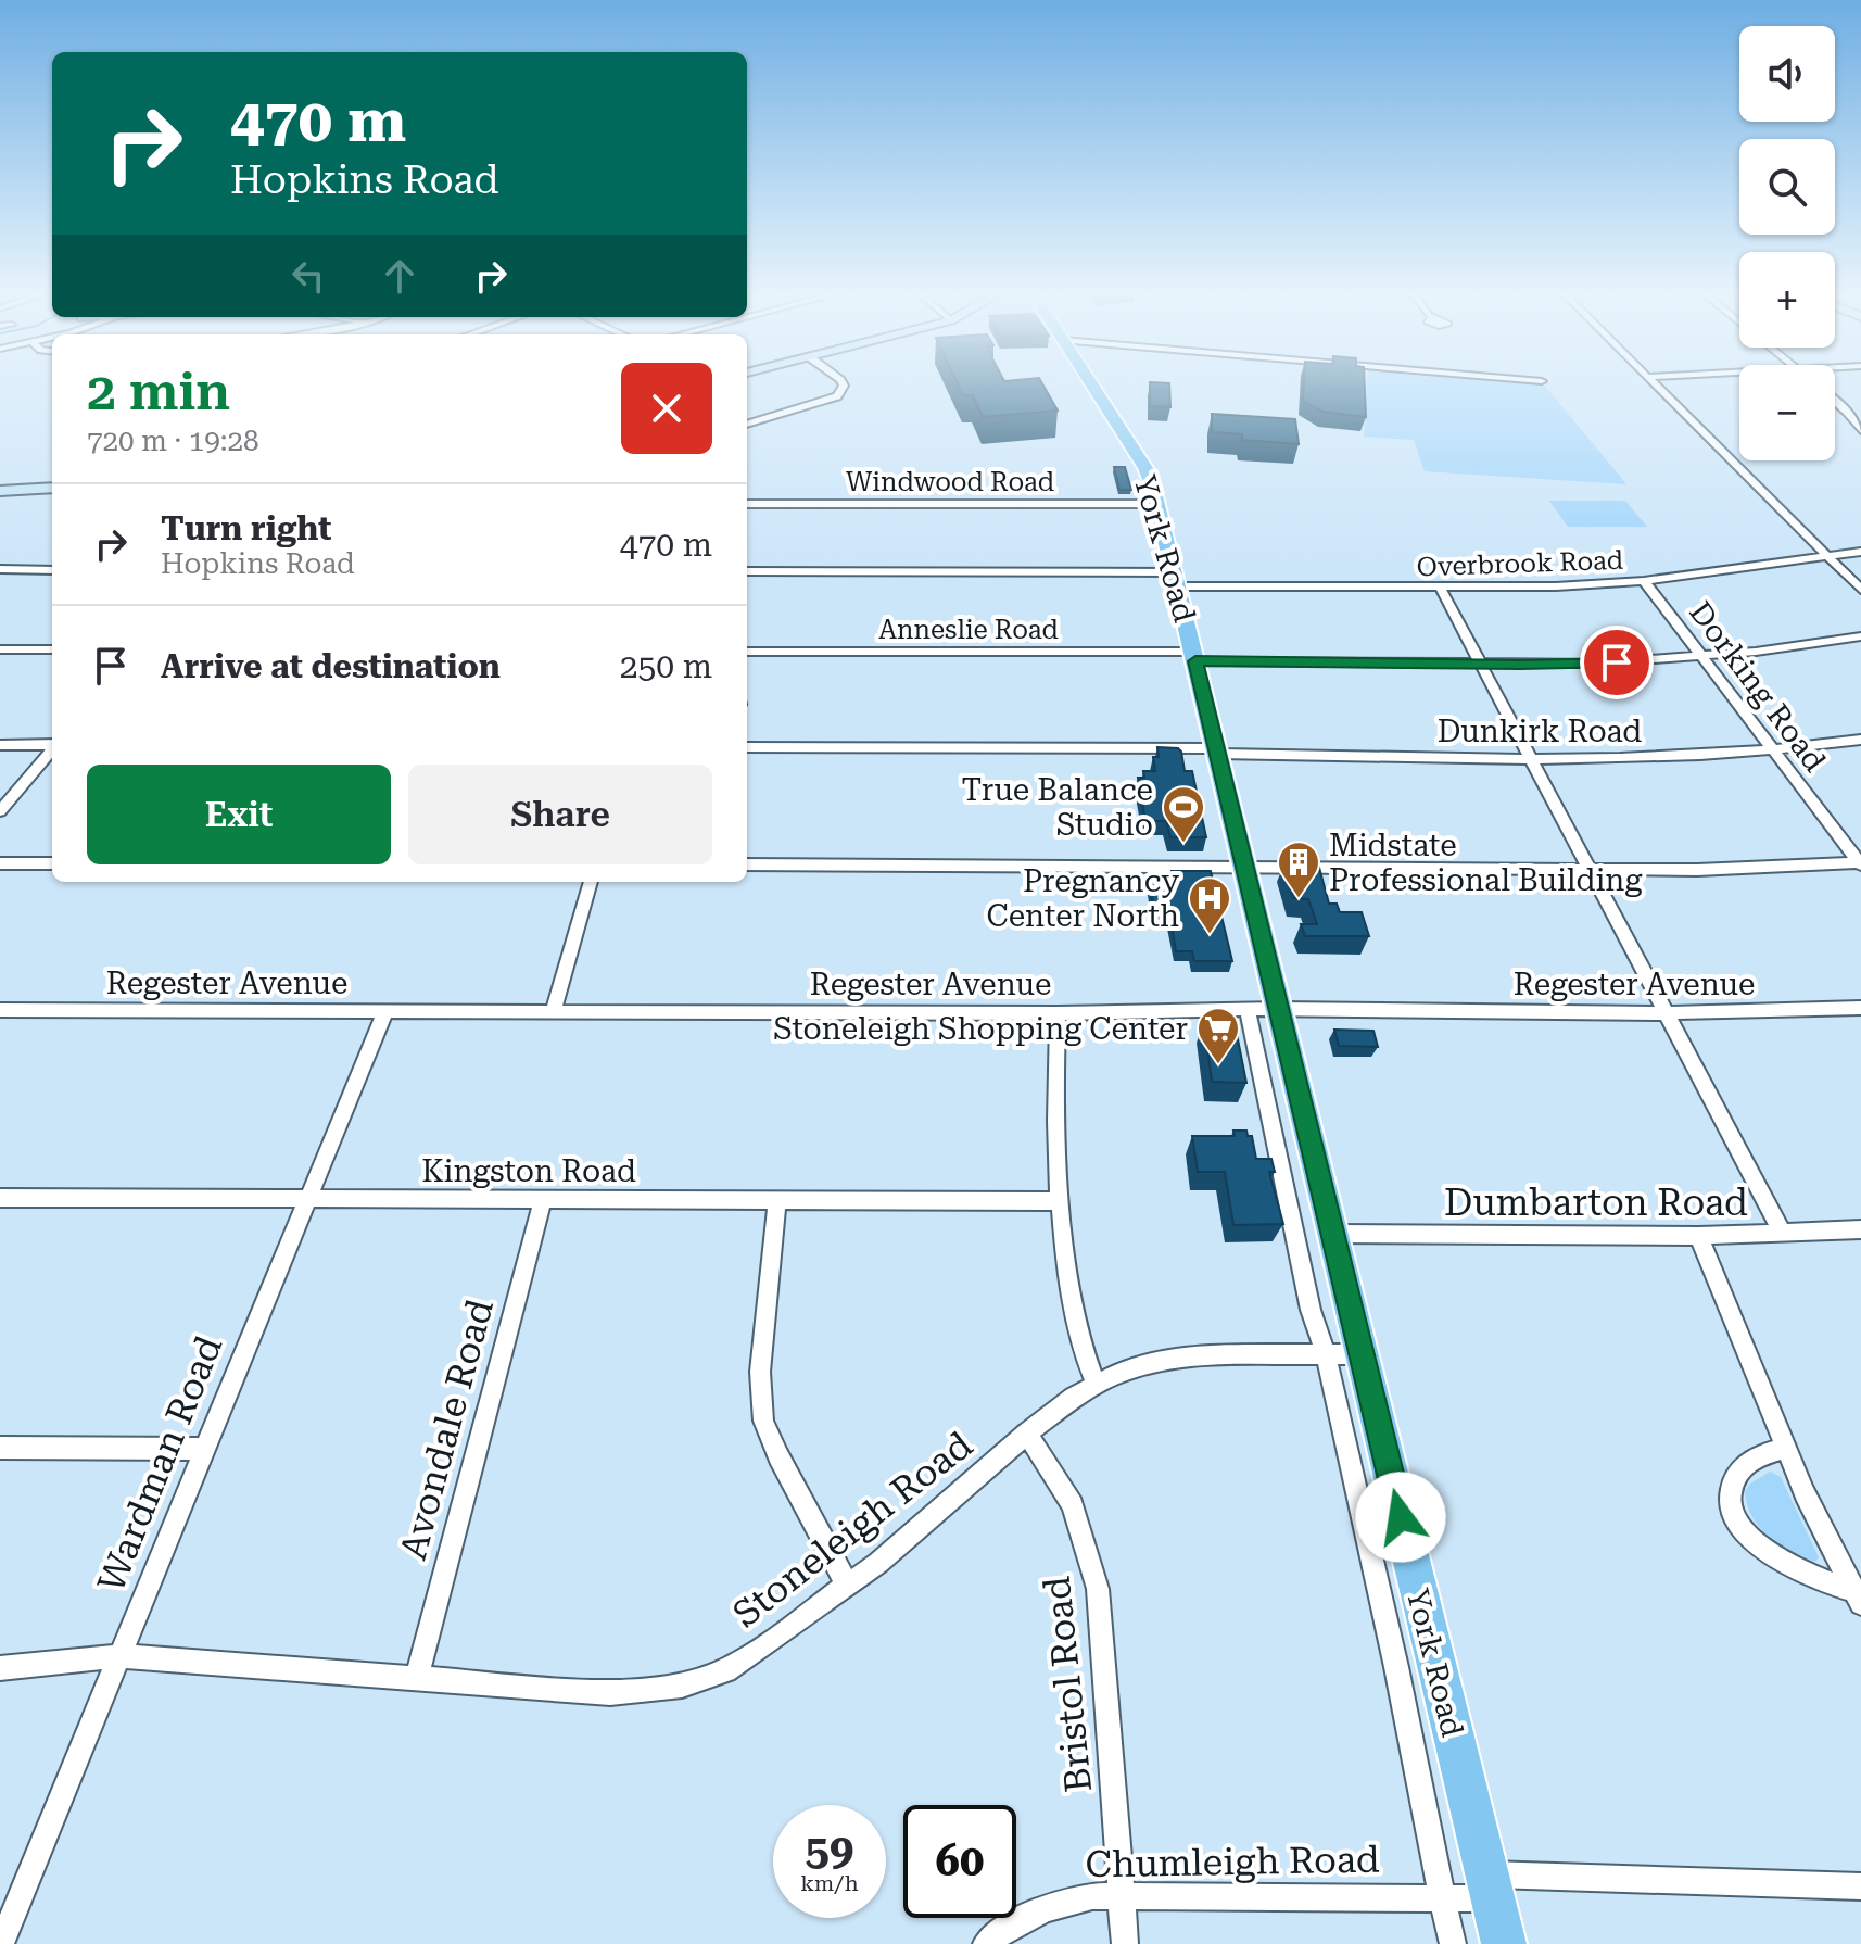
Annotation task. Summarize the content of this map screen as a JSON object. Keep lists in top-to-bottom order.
{
  "streets": {
    "main road": ["York Road"],
    "street": [
      "Windwood Road",
      "Overbrook Road",
      "Anneslie Road",
      "Dorking Road",
      "Dunkirk Road",
      "Regester Avenue",
      "Kingston Road",
      "Dumbarton Road",
      "Avondale Road",
      "Wardman Road",
      "Stoneleigh Road",
      "Bristol Road",
      "Chumleigh Road"
    ]
  },
  "crossings": [
    ["Windwood Road", "York Road"],
    ["York Road", "Overbrook Road"],
    ["York Road", "Anneslie Road"],
    ["York Road", "Dunkirk Road"],
    ["York Road", "Regester Avenue"],
    ["York Road", "Dumbarton Road"],
    ["York Road", "Stoneleigh Road"],
    ["York Road", "Chumleigh Road"],
    ["Overbrook Road", "Dorking Road"],
    ["Anneslie Road", "Dorking Road"],
    ["Dorking Road", "Dunkirk Road"],
    ["Regester Avenue", "Wardman Road"],
    ["Kingston Road", "Avondale Road"],
    ["Kingston Road", "Wardman Road"],
    ["Avondale Road", "Stoneleigh Road"],
    ["Wardman Road", "Stoneleigh Road"],
    ["Stoneleigh Road", "Bristol Road"],
    ["Bristol Road", "Chumleigh Road"]
  ],
  "places": {
    "sports": ["True Balance Studio"],
    "building": ["Midstate Professional Building"],
    "hospital": ["Pregnancy Center North"],
    "supermarket": ["Stoneleigh Shopping Center"]
  },
  "page": {
    "map_buttons": ["+", "−"],
    "turn": ["470 m", "Hopkins Road"],
    "heading": ["2 min", "720 m · 19:28"],
    "list": [
      {
        "name": "Turn right",
        "note": "Hopkins Road",
        "value": "470 m"
      },
      {
        "name": "Arrive at destination",
        "value": "250 m"
      }
    ],
    "buttons": ["Exit", "Share"],
    "speed": "59 km/h",
    "limit": "60"
  }
}
